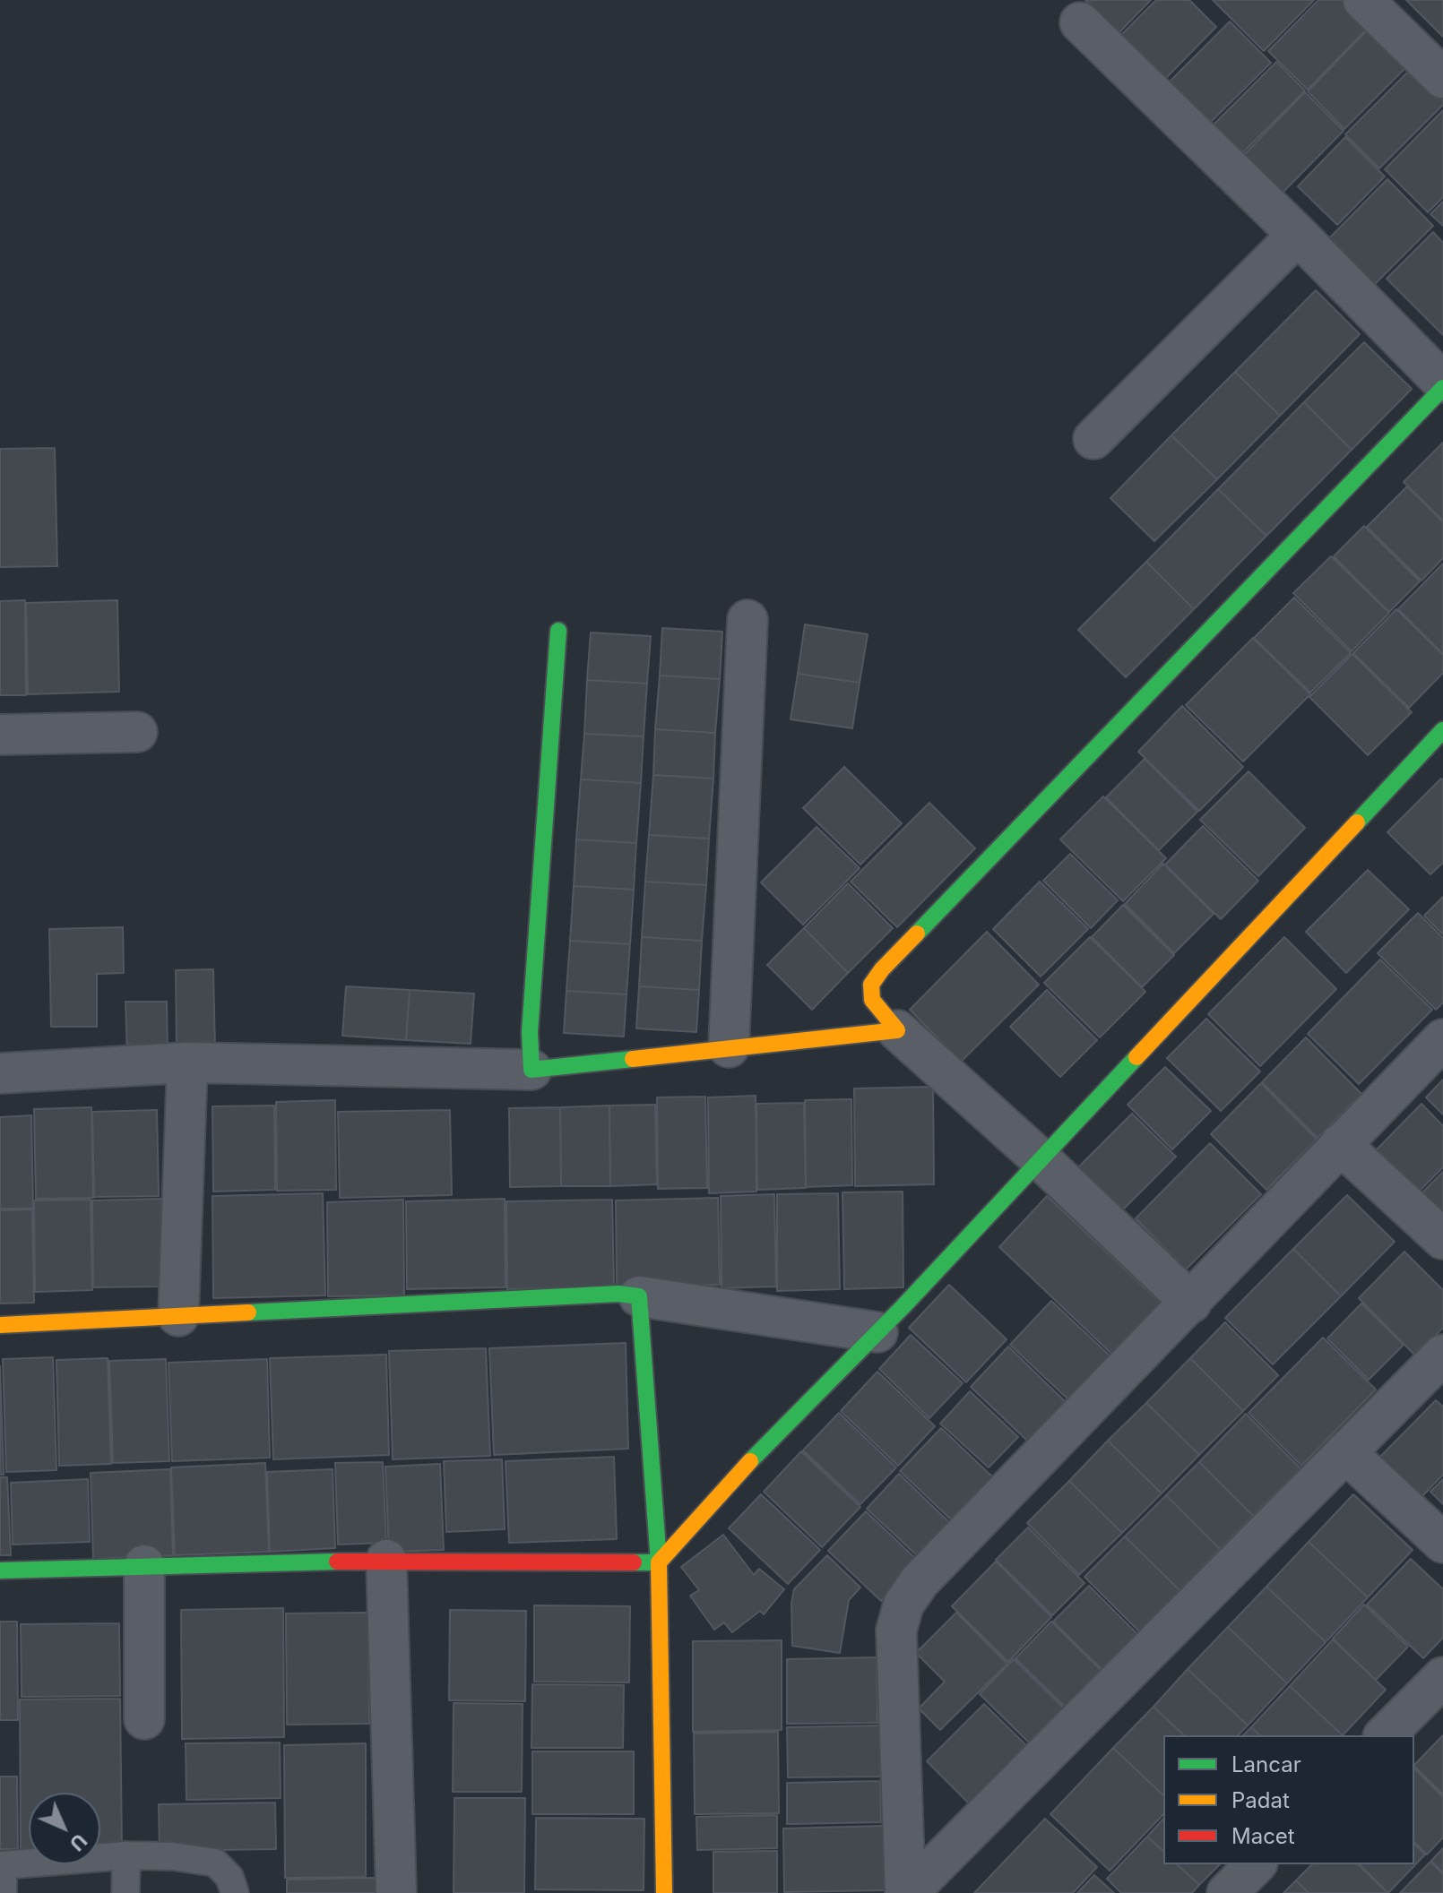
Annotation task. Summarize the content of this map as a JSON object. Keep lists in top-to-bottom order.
{
  "legend": ["Lancar", "Padat", "Macet"],
  "north": "bottom right"
}
